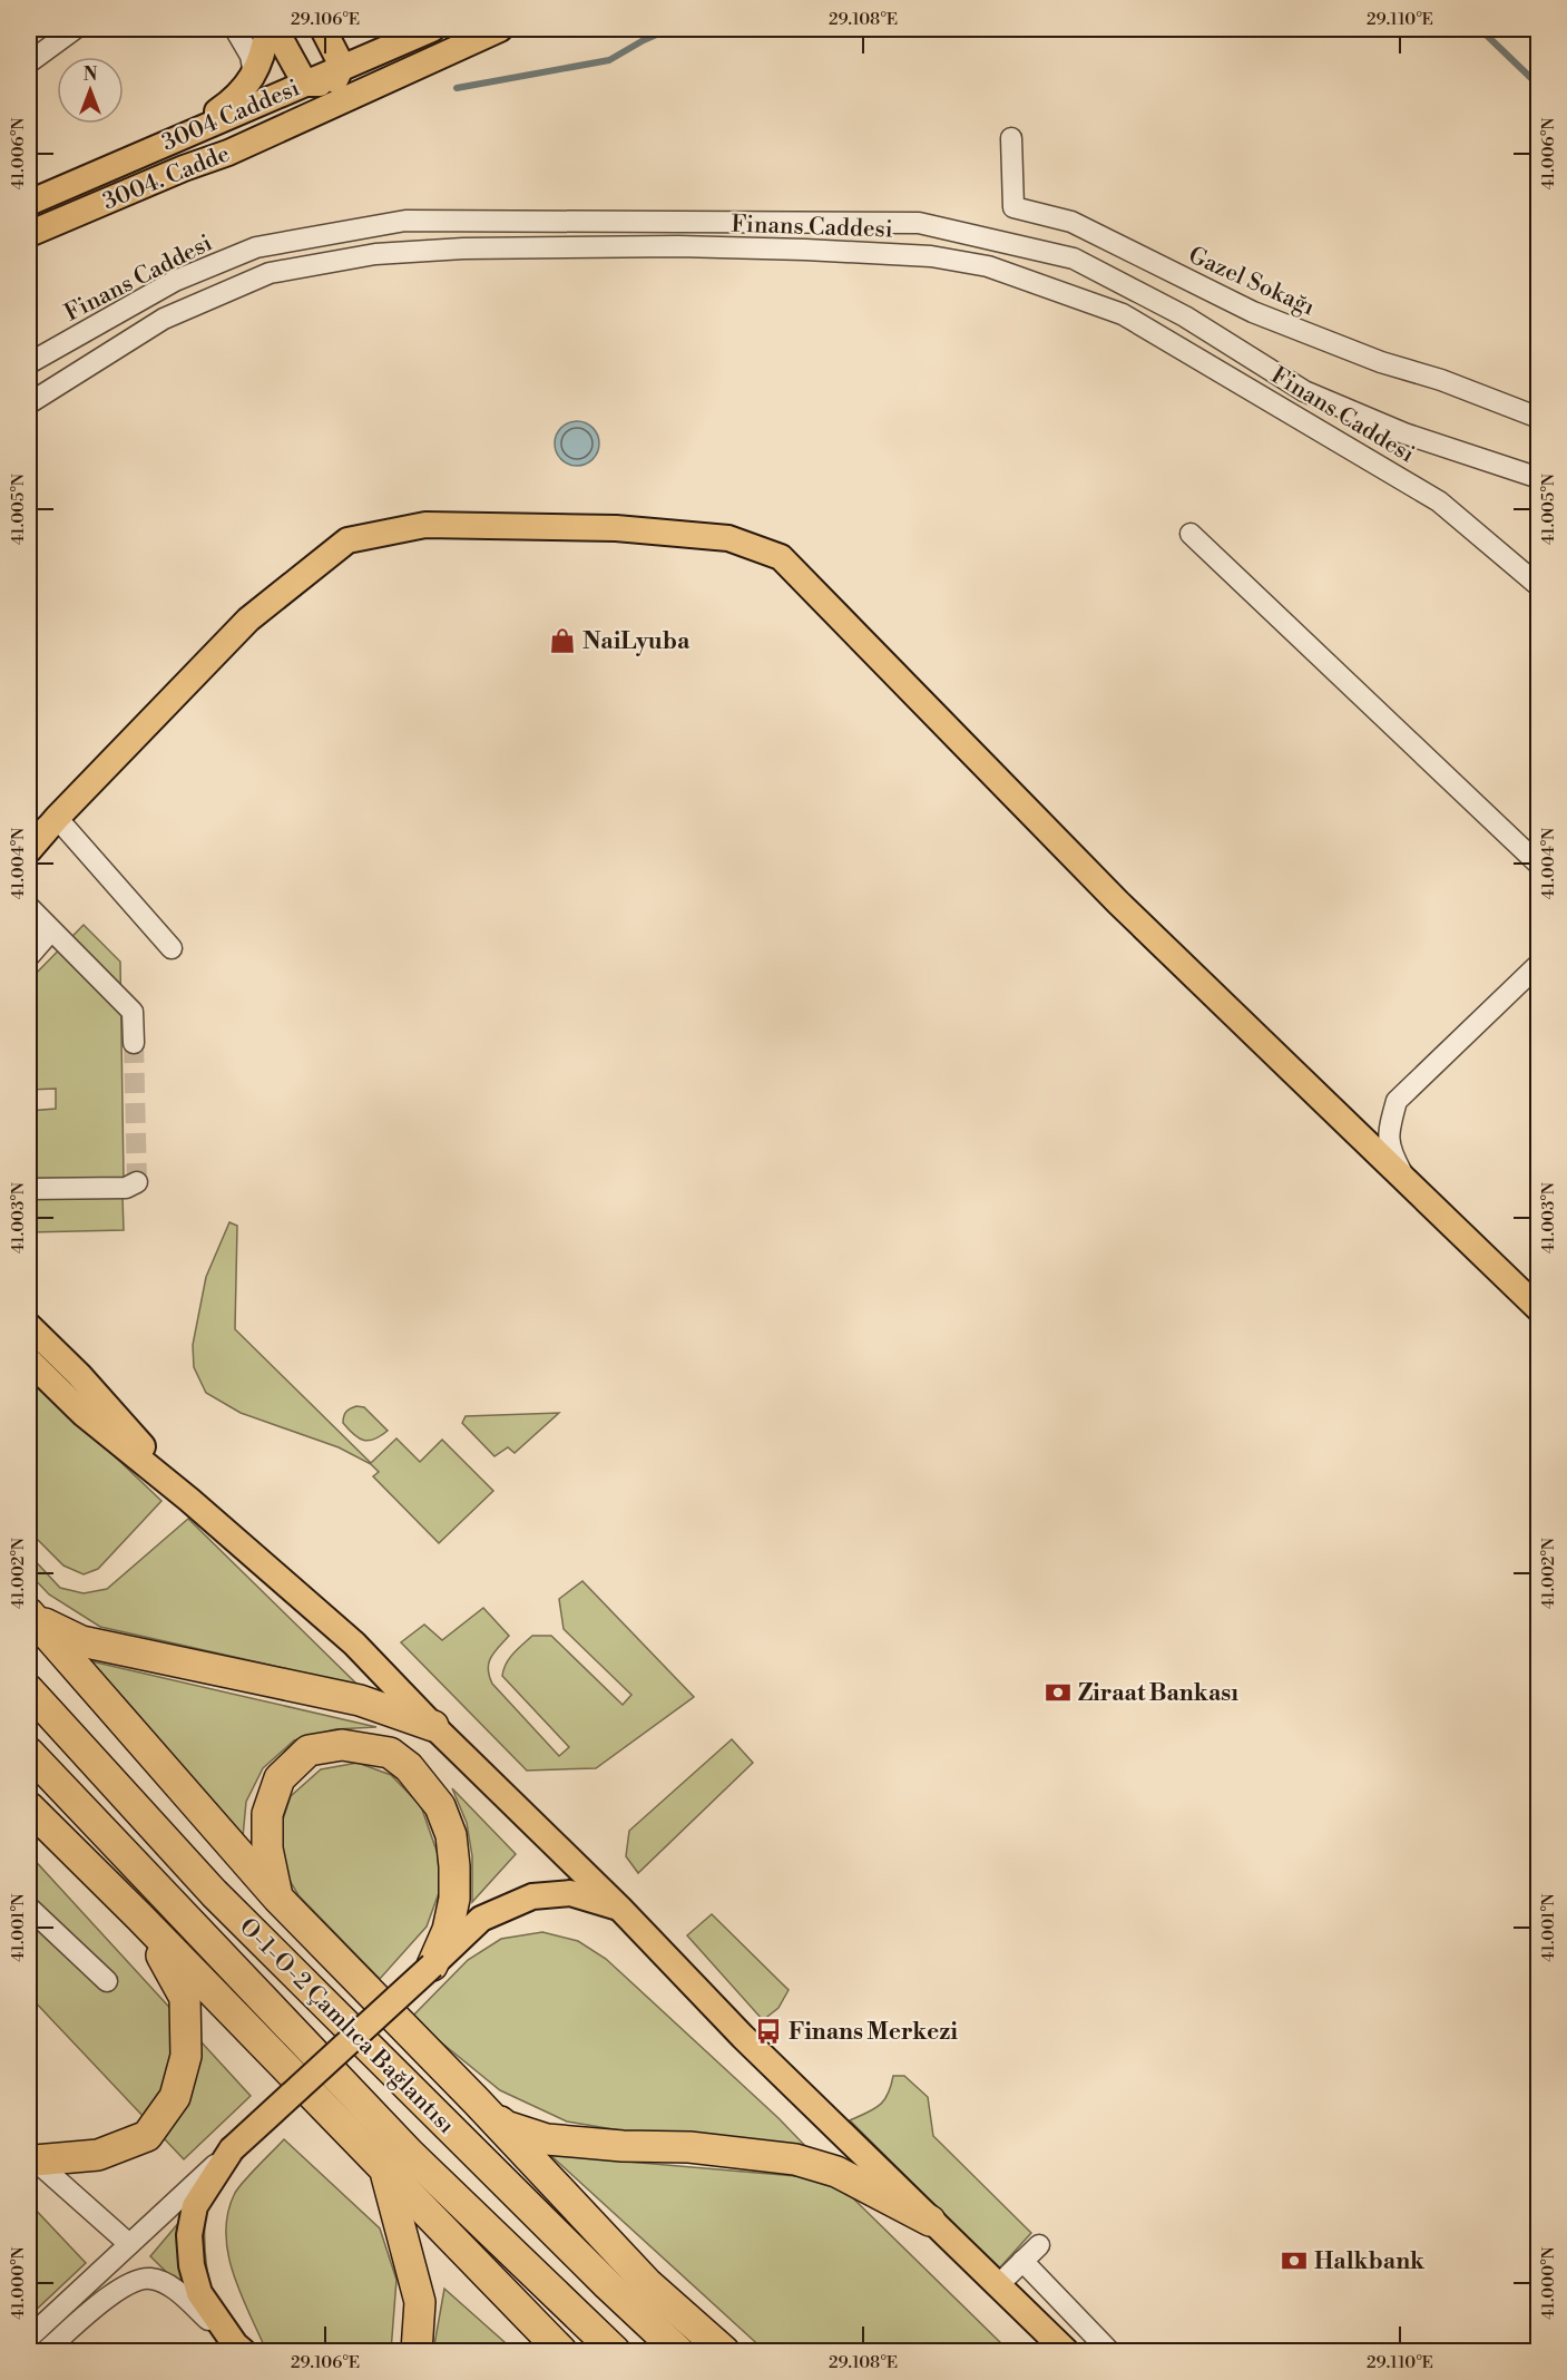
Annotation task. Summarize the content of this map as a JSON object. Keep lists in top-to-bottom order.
{
  "streets": {
    "highway": ["O-1-O-2 Çamlıca Bağlantısı"],
    "main road": ["3004 Caddesi", "3004. Cadde"],
    "street": ["Finans Caddesi", "Gazel Sokağı"]
  },
  "crossings": [
    ["3004 Caddesi", "3004. Cadde"]
  ],
  "places": {
    "shop": ["NaiLyuba"],
    "bank": ["Ziraat Bankası", "Halkbank"],
    "bus stop": ["Finans Merkezi"]
  },
  "north": "top",
  "coordinates": [
    "29.106°E",
    "29.108°E",
    "29.110°E",
    "41.006°N",
    "41.005°N",
    "41.004°N",
    "41.003°N",
    "41.002°N",
    "41.001°N",
    "41.000°N"
  ]
}
